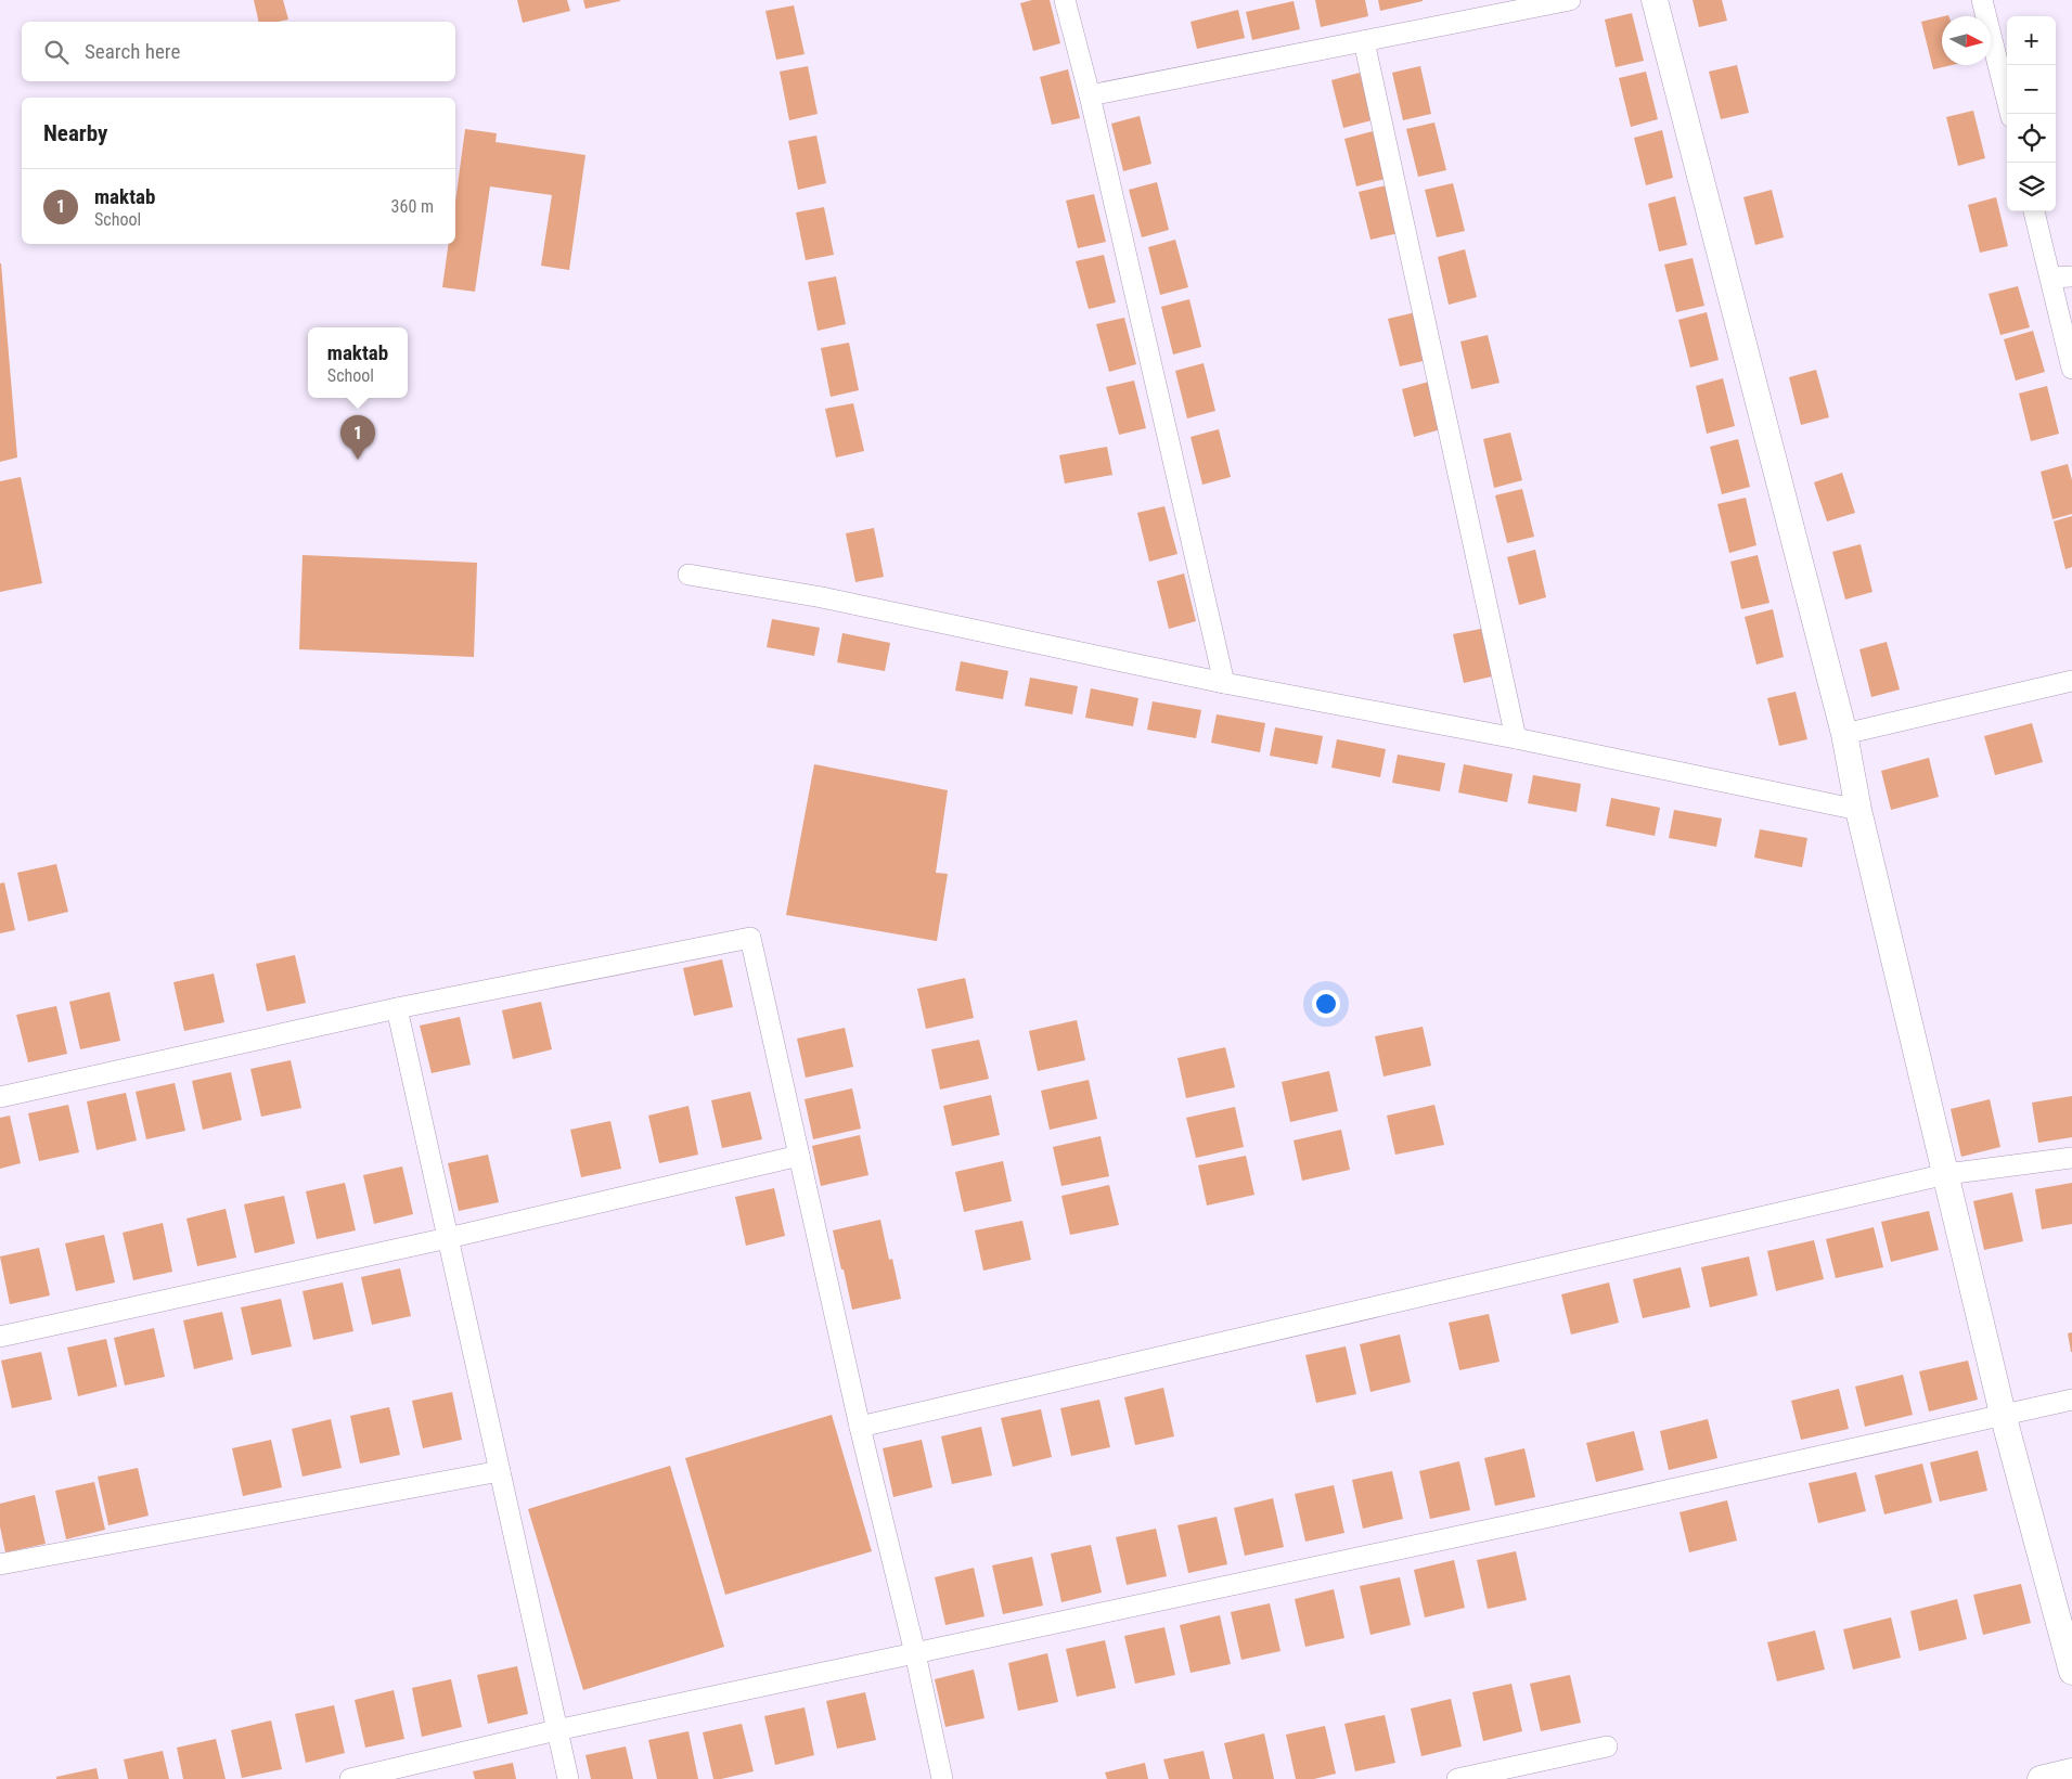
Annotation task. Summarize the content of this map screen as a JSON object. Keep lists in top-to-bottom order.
{
  "north": "right",
  "page": {
    "map_buttons": ["+", "−"],
    "search": "Search here",
    "heading": "Nearby",
    "list": [
      {
        "mark": "1",
        "name": "maktab",
        "note": "School",
        "value": "360 m"
      }
    ],
    "popup": ["maktab", "School"],
    "pins": "1"
  }
}
